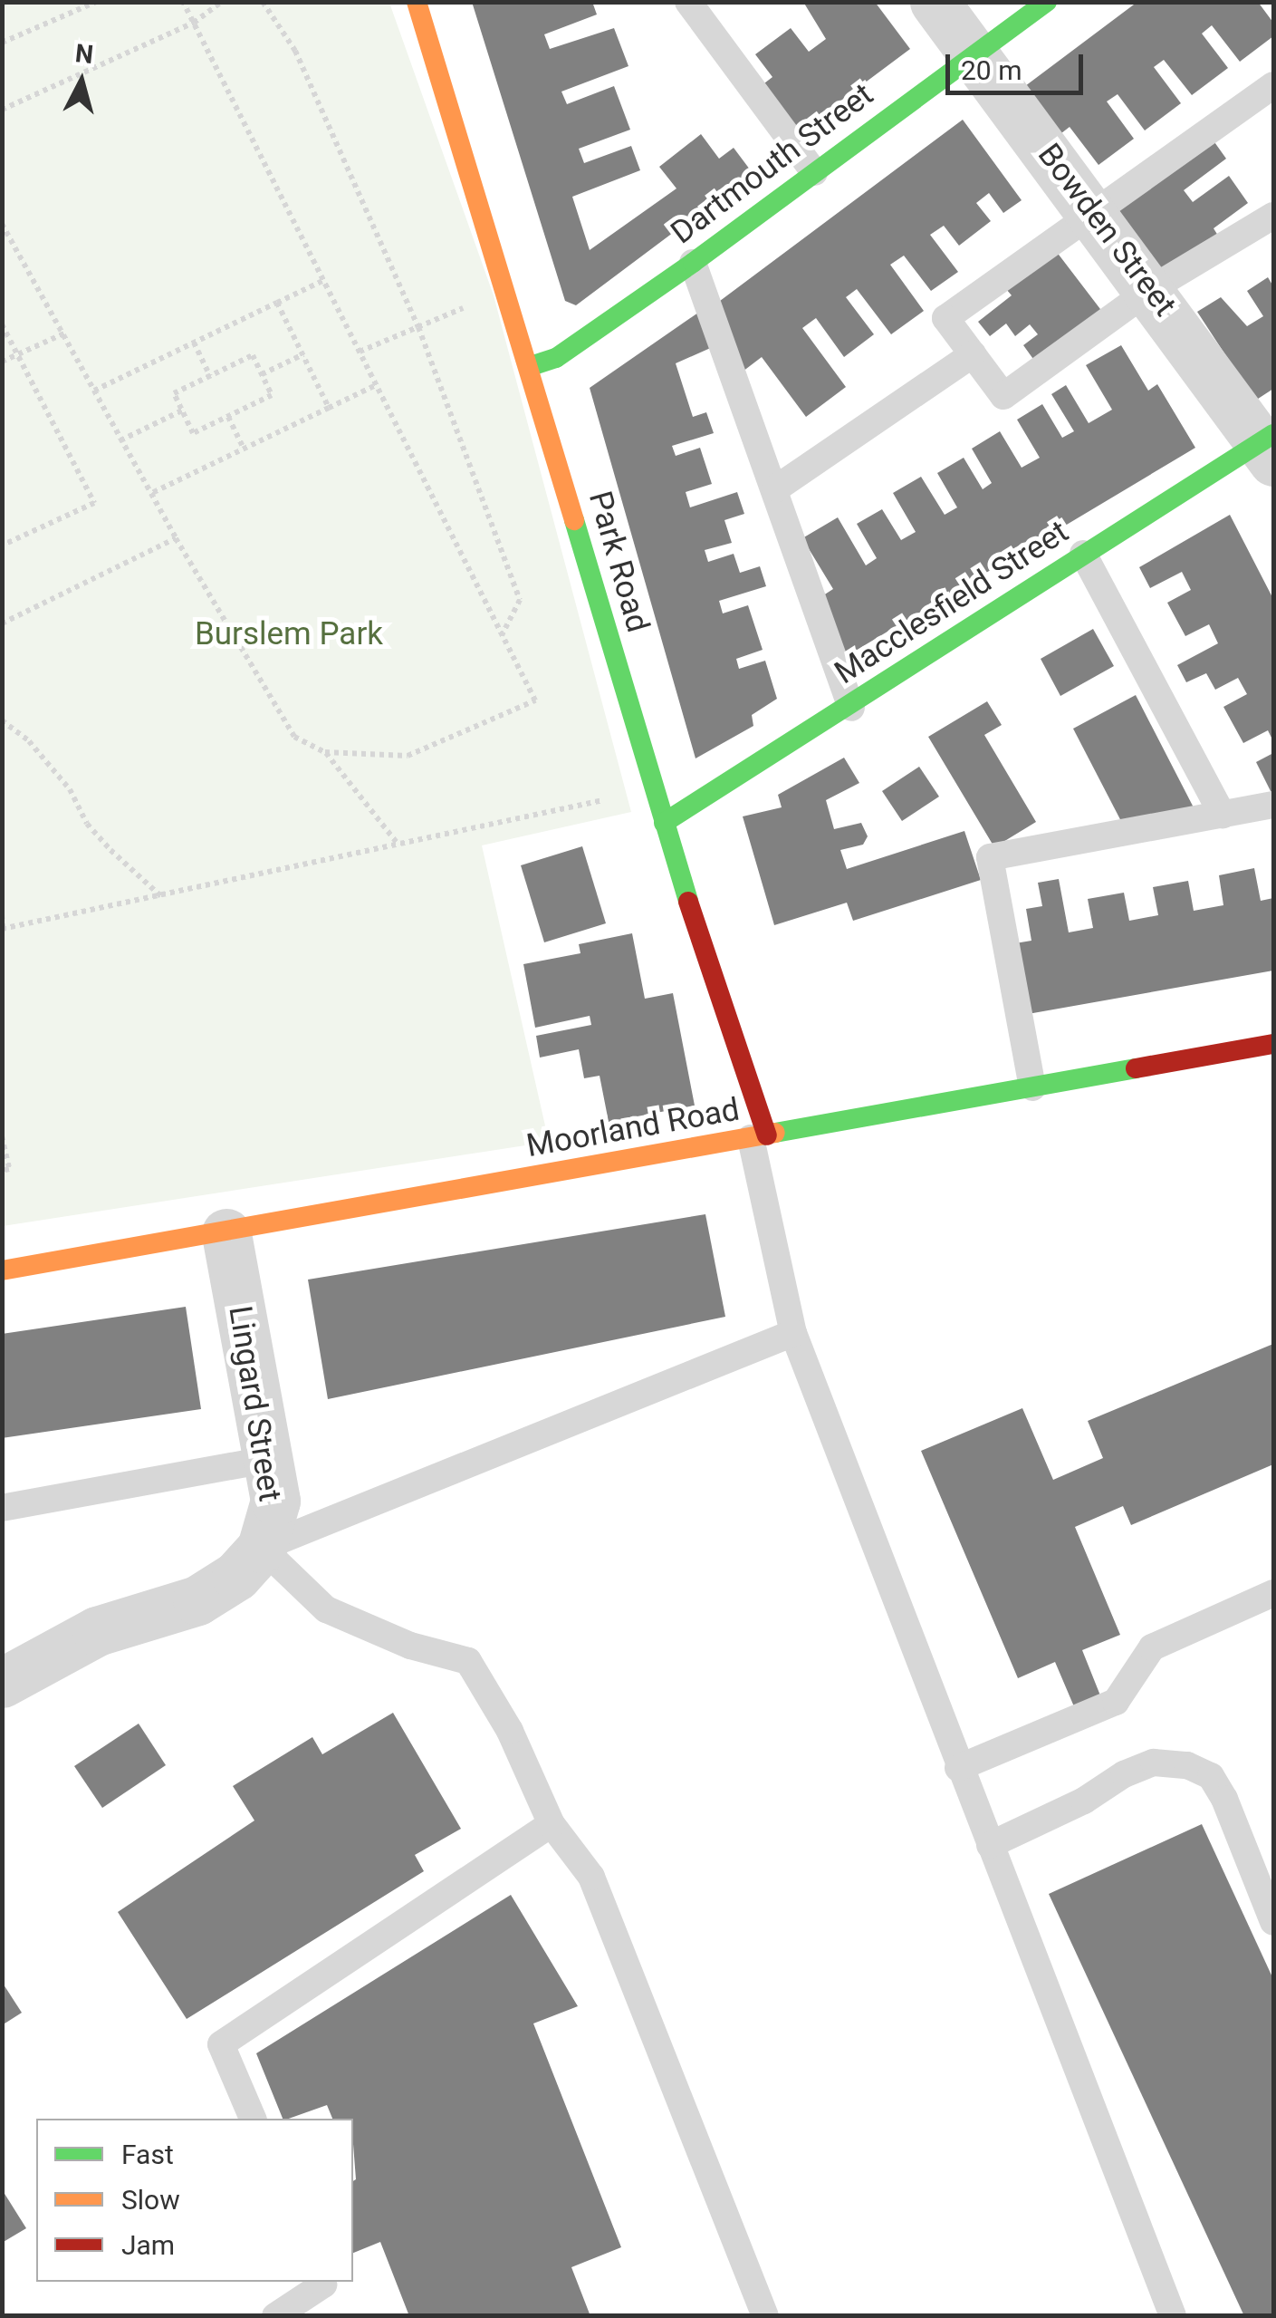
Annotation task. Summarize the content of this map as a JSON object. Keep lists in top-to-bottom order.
{
  "streets": {
    "street": [
      "Dartmouth Street",
      "Bowden Street",
      "Park Road",
      "Macclesfield Street",
      "Moorland Road",
      "Lingard Street"
    ]
  },
  "crossings": [
    ["Dartmouth Street", "Bowden Street"],
    ["Dartmouth Street", "Park Road"],
    ["Bowden Street", "Macclesfield Street"],
    ["Park Road", "Macclesfield Street"],
    ["Park Road", "Moorland Road"],
    ["Moorland Road", "Lingard Street"]
  ],
  "parks": ["Burslem Park"],
  "legend": ["Fast", "Slow", "Jam"],
  "scale_bar": "20 m",
  "north": "top"
}
